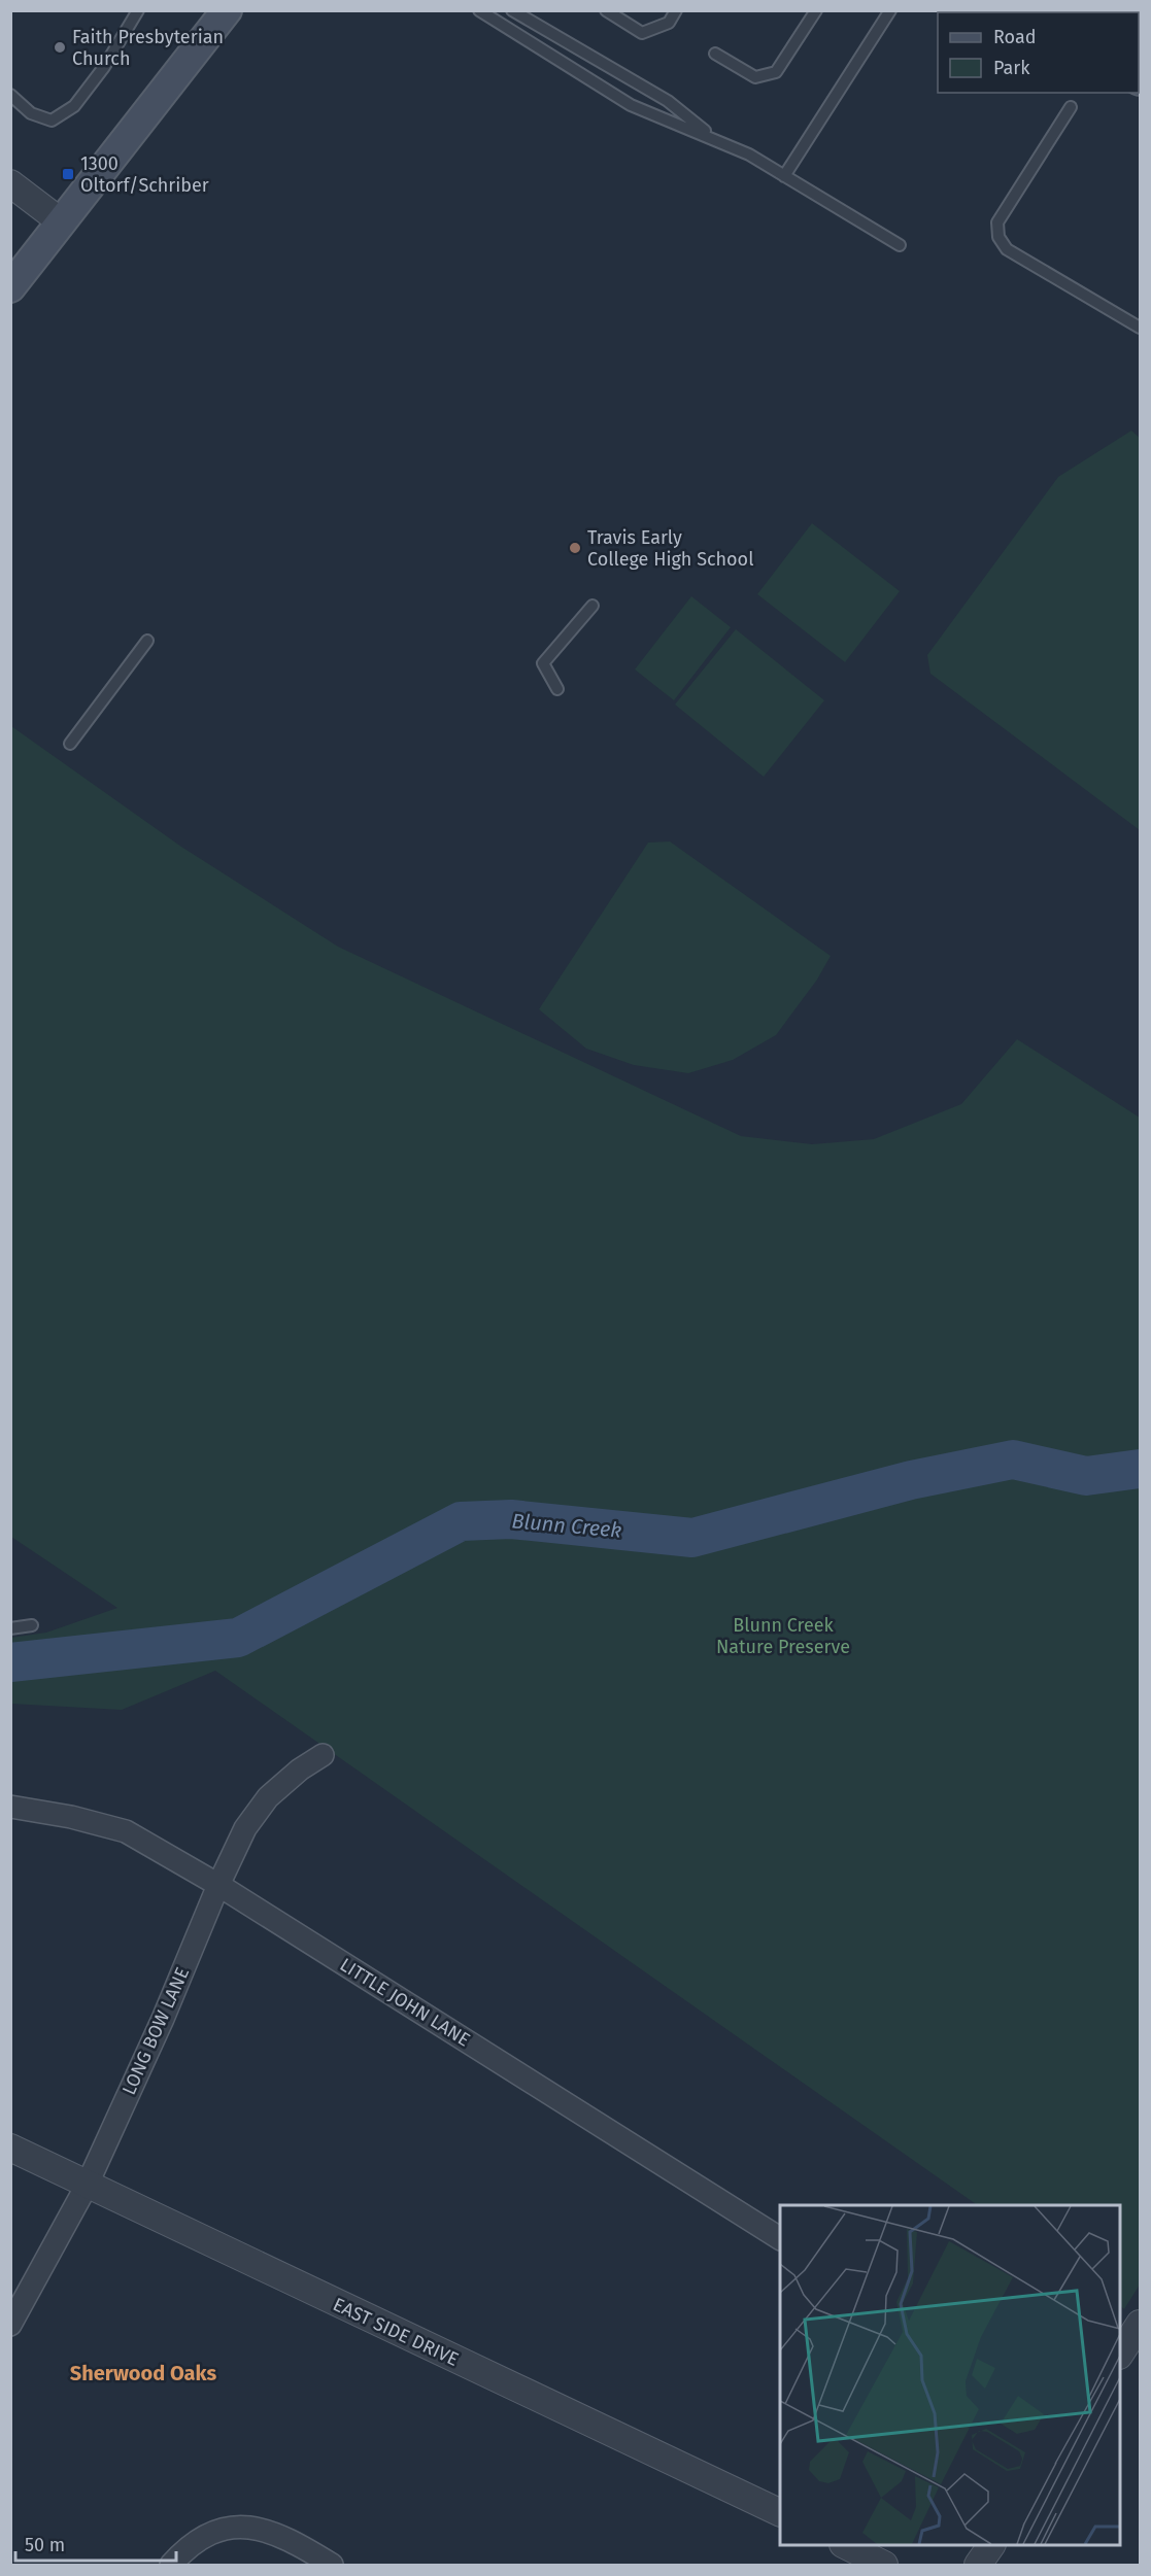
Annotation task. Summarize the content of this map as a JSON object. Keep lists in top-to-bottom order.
{
  "streets": {
    "street": ["LITTLE JOHN LANE", "LONG BOW LANE", "EAST SIDE DRIVE"]
  },
  "crossings": [
    ["LITTLE JOHN LANE", "LONG BOW LANE"],
    ["LONG BOW LANE", "EAST SIDE DRIVE"]
  ],
  "districts": ["Sherwood Oaks"],
  "water": ["Blunn Creek"],
  "parks": ["Blunn Creek Nature Preserve"],
  "places": {
    "other": ["Faith Presbyterian Church", "Travis Early College High School"],
    "transit": ["1300 Oltorf/Schriber"]
  },
  "legend": ["Road", "Park"],
  "scale_bar": "50 m"
}
